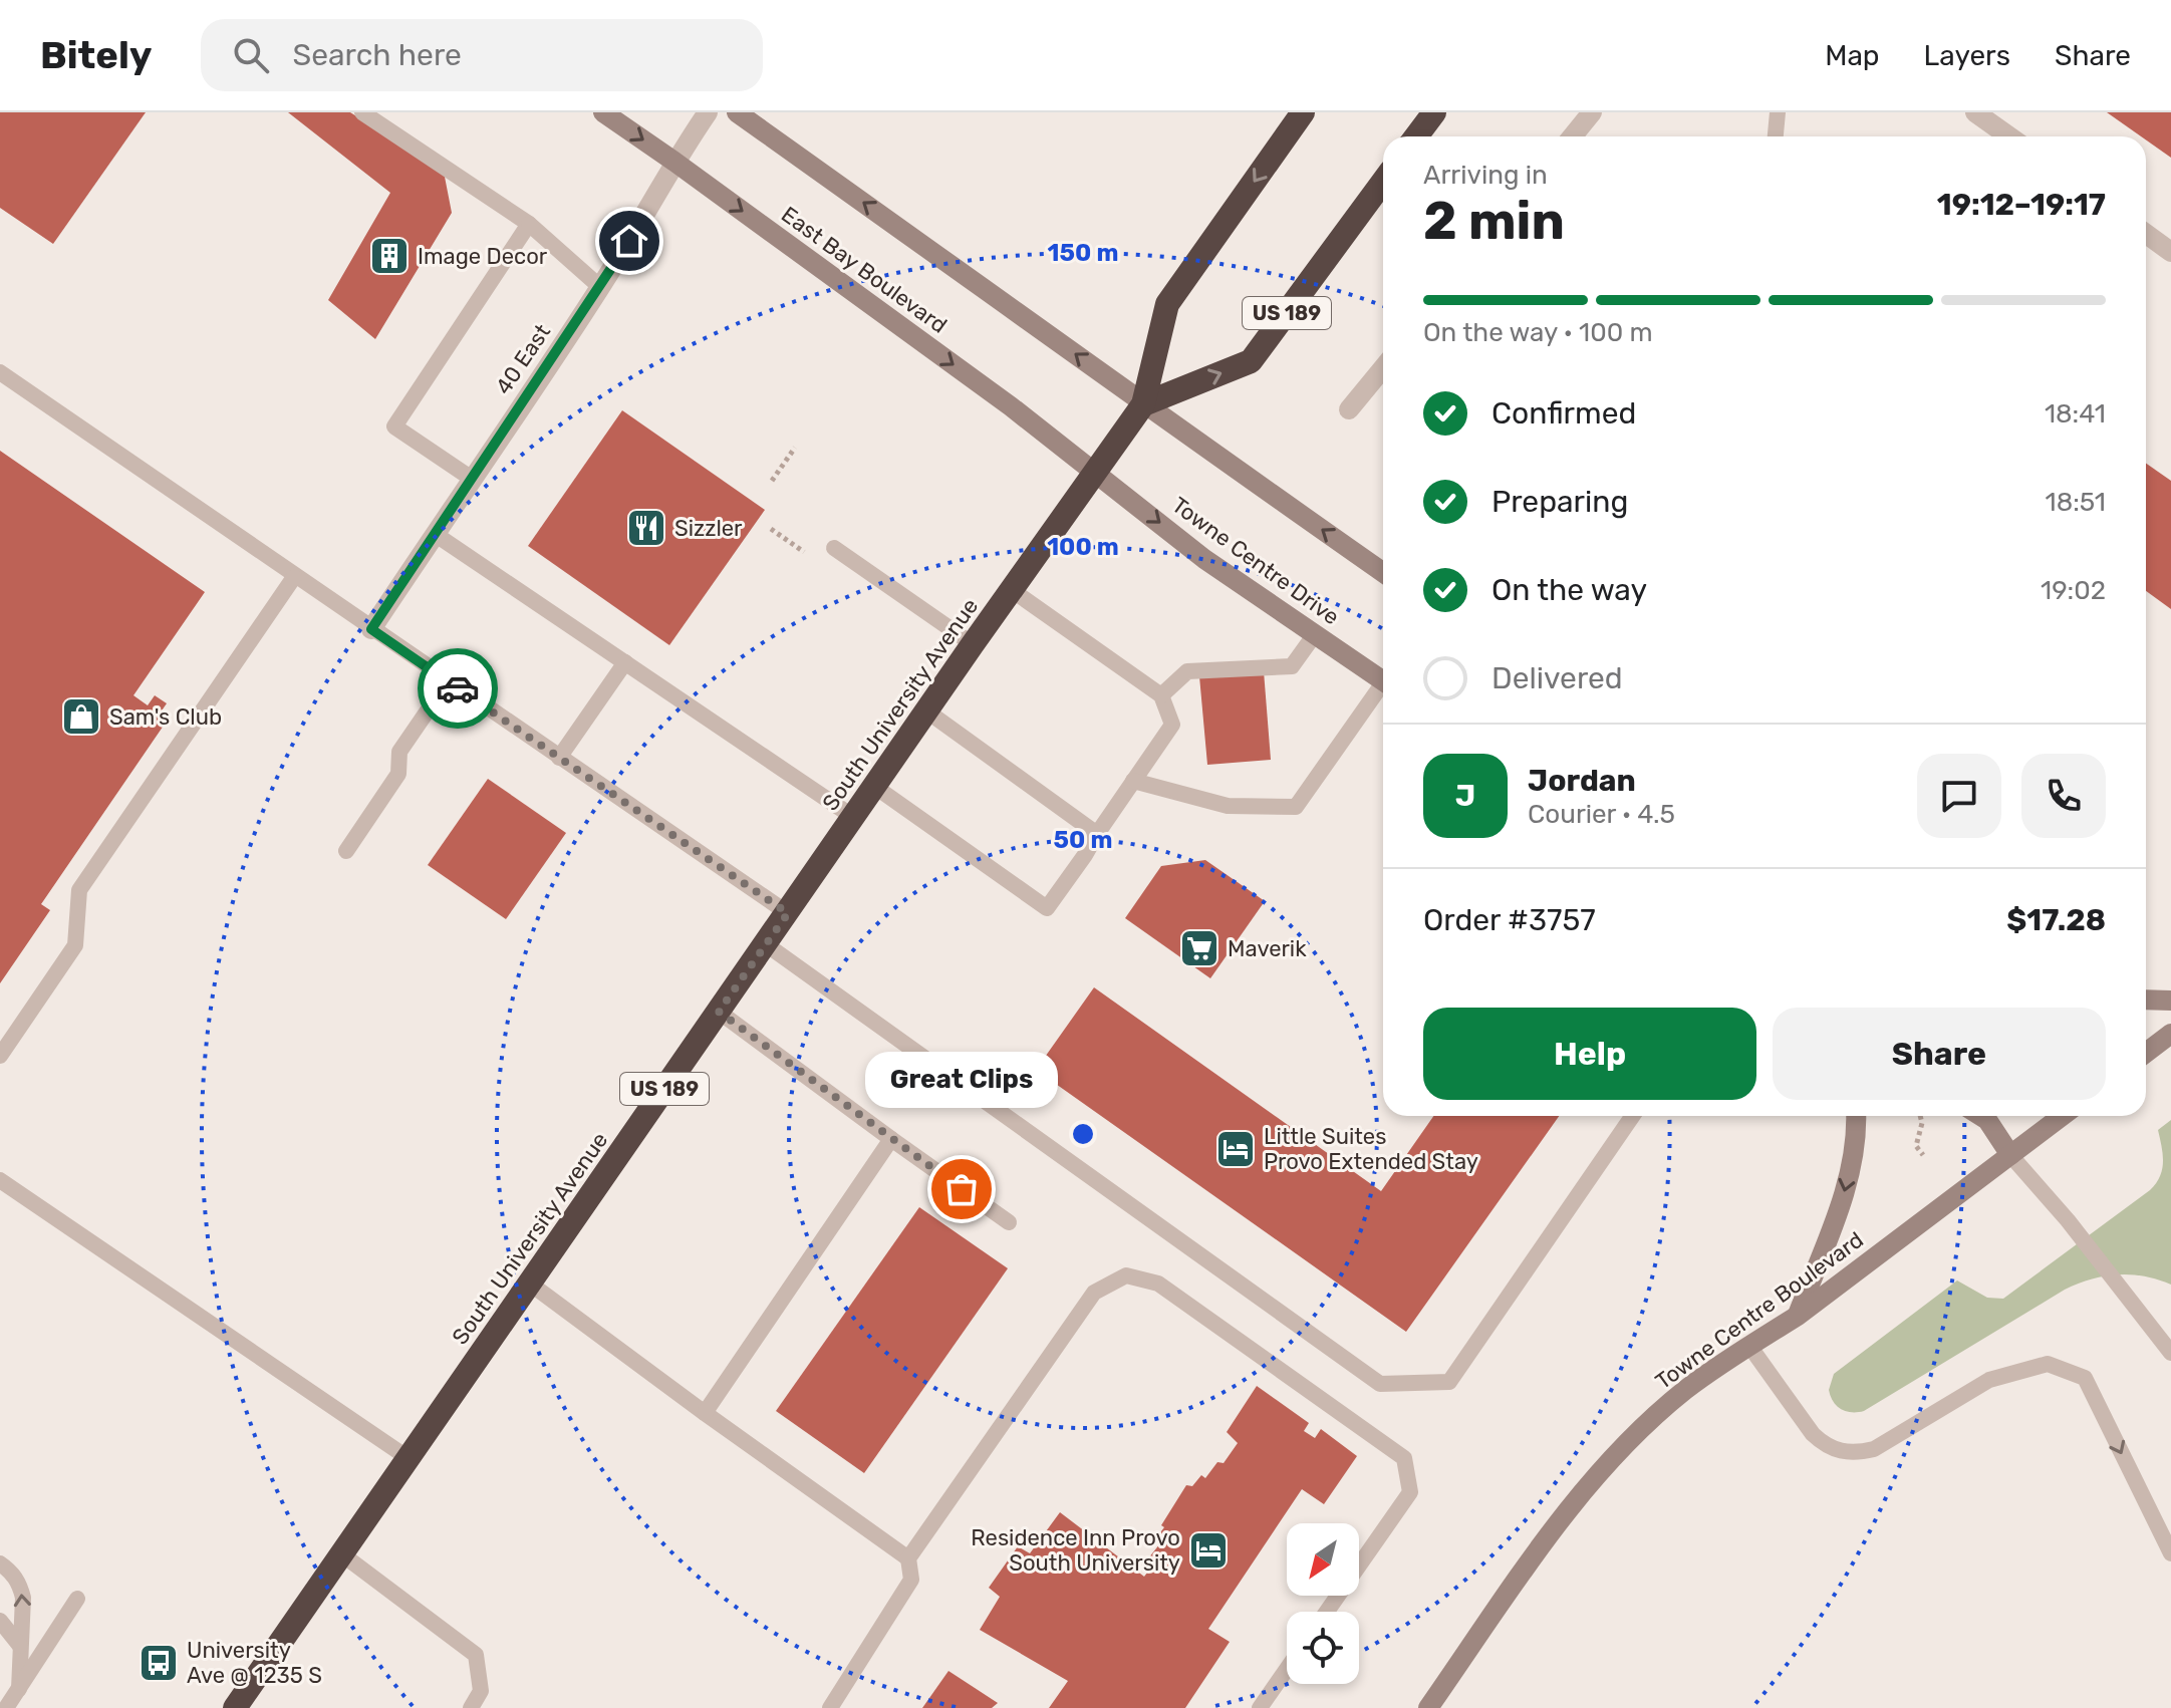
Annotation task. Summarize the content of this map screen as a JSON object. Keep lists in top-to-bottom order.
{
  "streets": {
    "highway": ["US 189", "South University Avenue"],
    "street": [
      "East Bay Boulevard",
      "40 East",
      "Towne Centre Drive",
      "Towne Centre Boulevard"
    ]
  },
  "crossings": [
    ["East Bay Boulevard", "40 East"],
    ["East Bay Boulevard", "Towne Centre Drive"],
    ["East Bay Boulevard", "South University Avenue"],
    ["US 189", "South University Avenue"],
    ["Towne Centre Drive", "South University Avenue"]
  ],
  "places": {
    "building": ["Image Decor"],
    "restaurant": ["Sizzler"],
    "shop": ["Sam's Club"],
    "supermarket": ["Maverik"],
    "hotel": ["Little Suites Provo Extended Stay", "Residence Inn Provo South University"],
    "other": ["Great Clips"],
    "bus stop": ["University Ave @ 1235 S"]
  },
  "north": "bottom left",
  "page": {
    "header": "Bitely",
    "search": "Search here",
    "nav": ["Map", "Layers", "Share"],
    "heading": ["2 min", "Arriving in", "19:12–19:17"],
    "panel": [
      "Jordan",
      "Courier · 4.5",
      "Order #3757",
      "$17.28"
    ],
    "bar": "On the way · 100 m",
    "list": [
      ["Confirmed", "18:41"],
      ["Preparing", "18:51"],
      ["On the way", "19:02"],
      "Delivered"
    ],
    "round": "J",
    "buttons": ["Help", "Share"],
    "bubble": "Great Clips"
  },
  "rings": ["150 m", "100 m", "50 m"]
}
